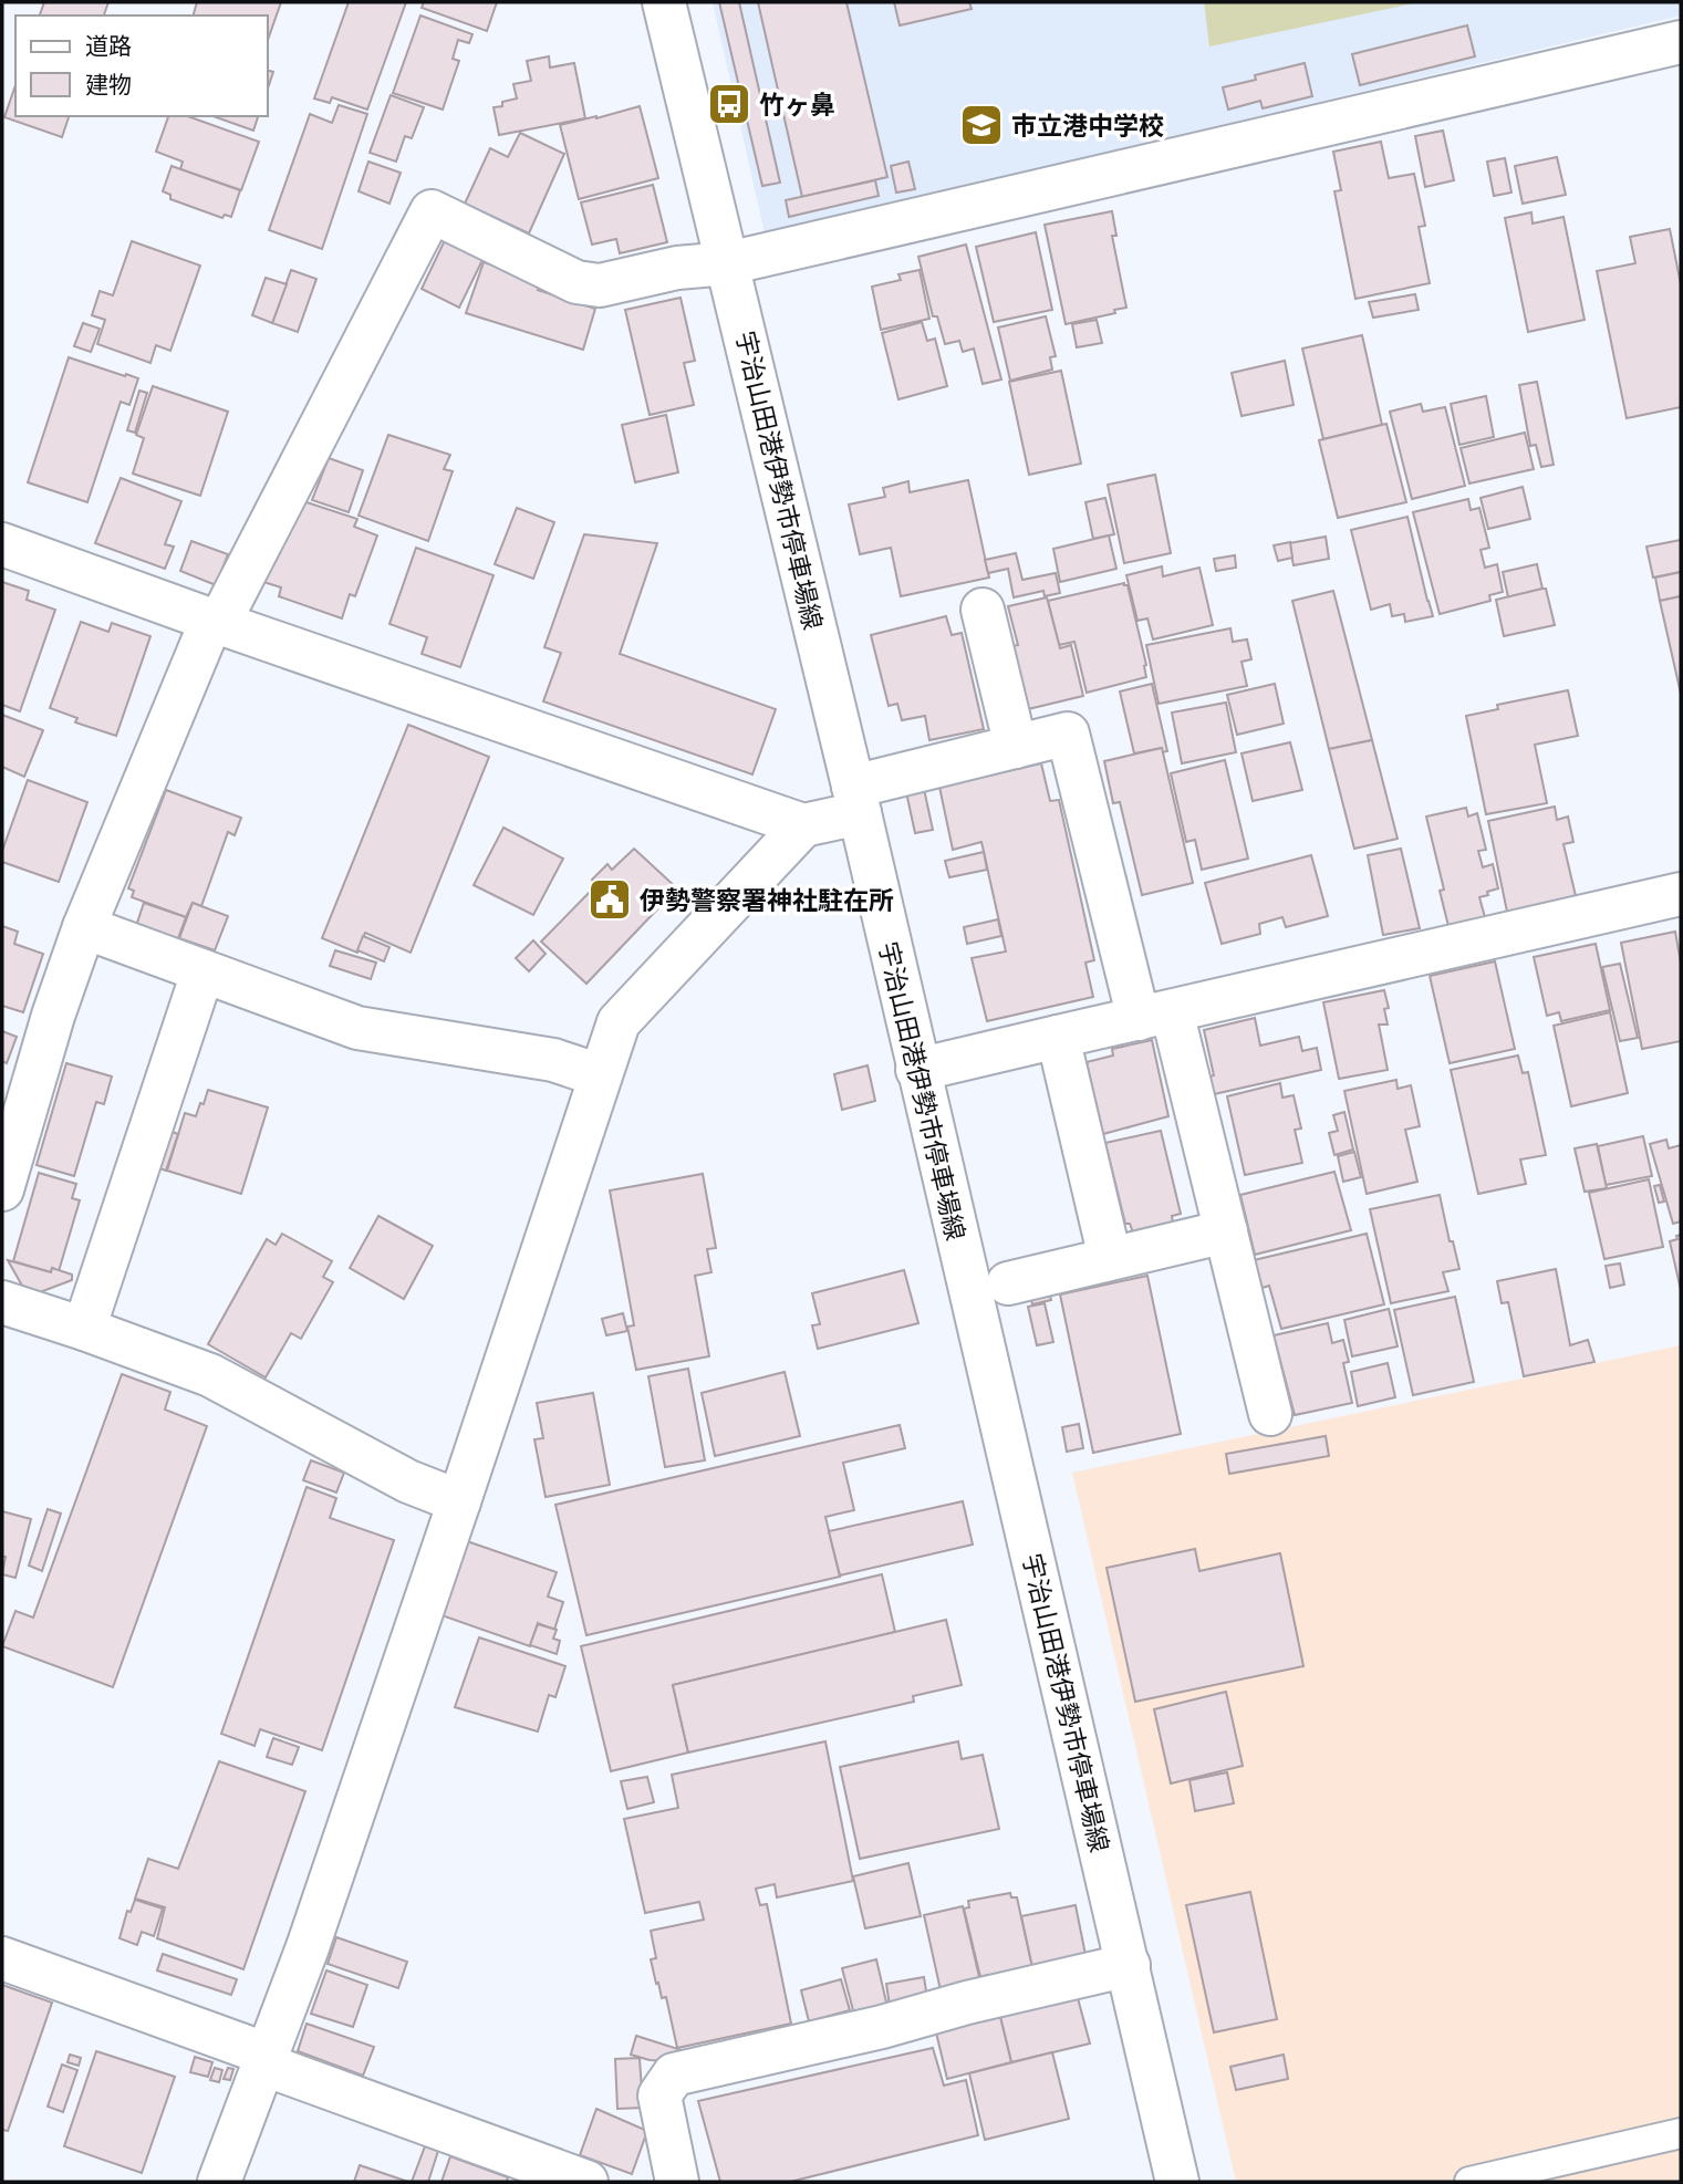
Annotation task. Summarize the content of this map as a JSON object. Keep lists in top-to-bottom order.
{
  "streets": {
    "street": ["宇治山田港伊勢市停車場線"]
  },
  "places": {
    "bus stop": ["竹ヶ鼻"],
    "school or university": ["市立港中学校"],
    "public building": ["伊勢警察署神社駐在所"]
  },
  "legend": ["道路", "建物"]
}
